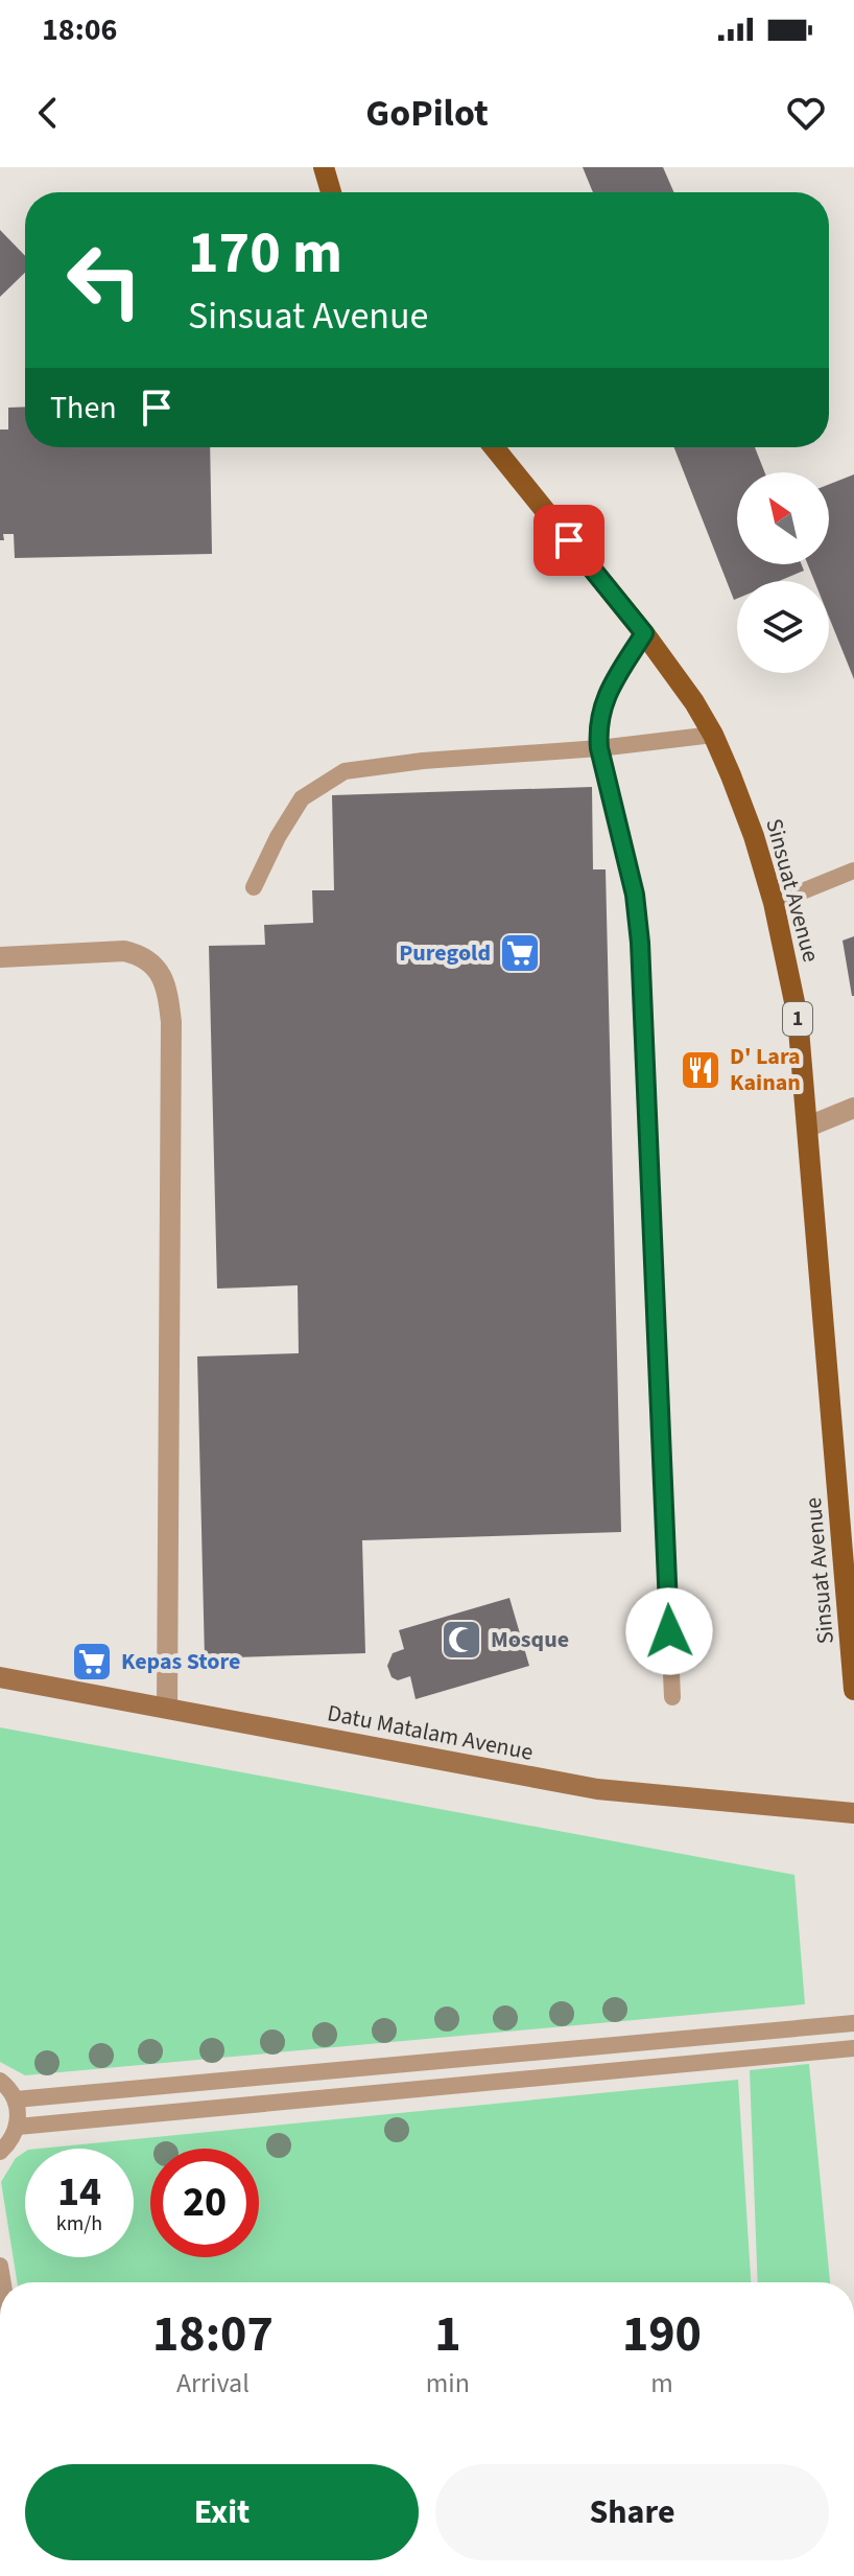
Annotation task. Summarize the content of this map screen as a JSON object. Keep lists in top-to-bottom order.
{
  "streets": {
    "main road": ["Sinsuat Avenue", "1", "Datu Matalam Avenue"]
  },
  "places": {
    "supermarket": ["Puregold", "Kepas Store"],
    "restaurant": ["D' Lara Kainan"],
    "mosque": ["Mosque"]
  },
  "north": "top left",
  "page": {
    "status": "18:06",
    "header": "GoPilot",
    "turn": ["170 m", "Sinsuat Avenue"],
    "then": "Then",
    "speed": "14 km/h",
    "limit": "20",
    "eta": [
      "18:07",
      "Arrival",
      "1",
      "min",
      "190",
      "m"
    ],
    "buttons": ["Exit", "Share"]
  }
}
